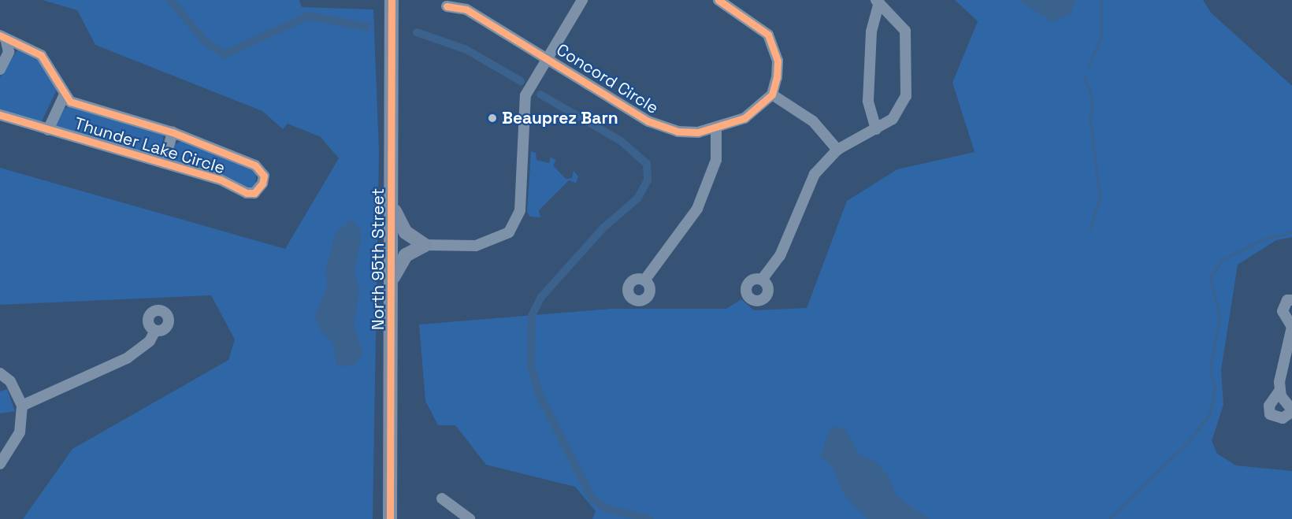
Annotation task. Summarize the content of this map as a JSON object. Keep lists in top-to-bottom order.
{
  "streets": {
    "main road": ["North 95th Street"],
    "street": ["Concord Circle", "Thunder Lake Circle"]
  },
  "places": ["Beauprez Barn"]
}
